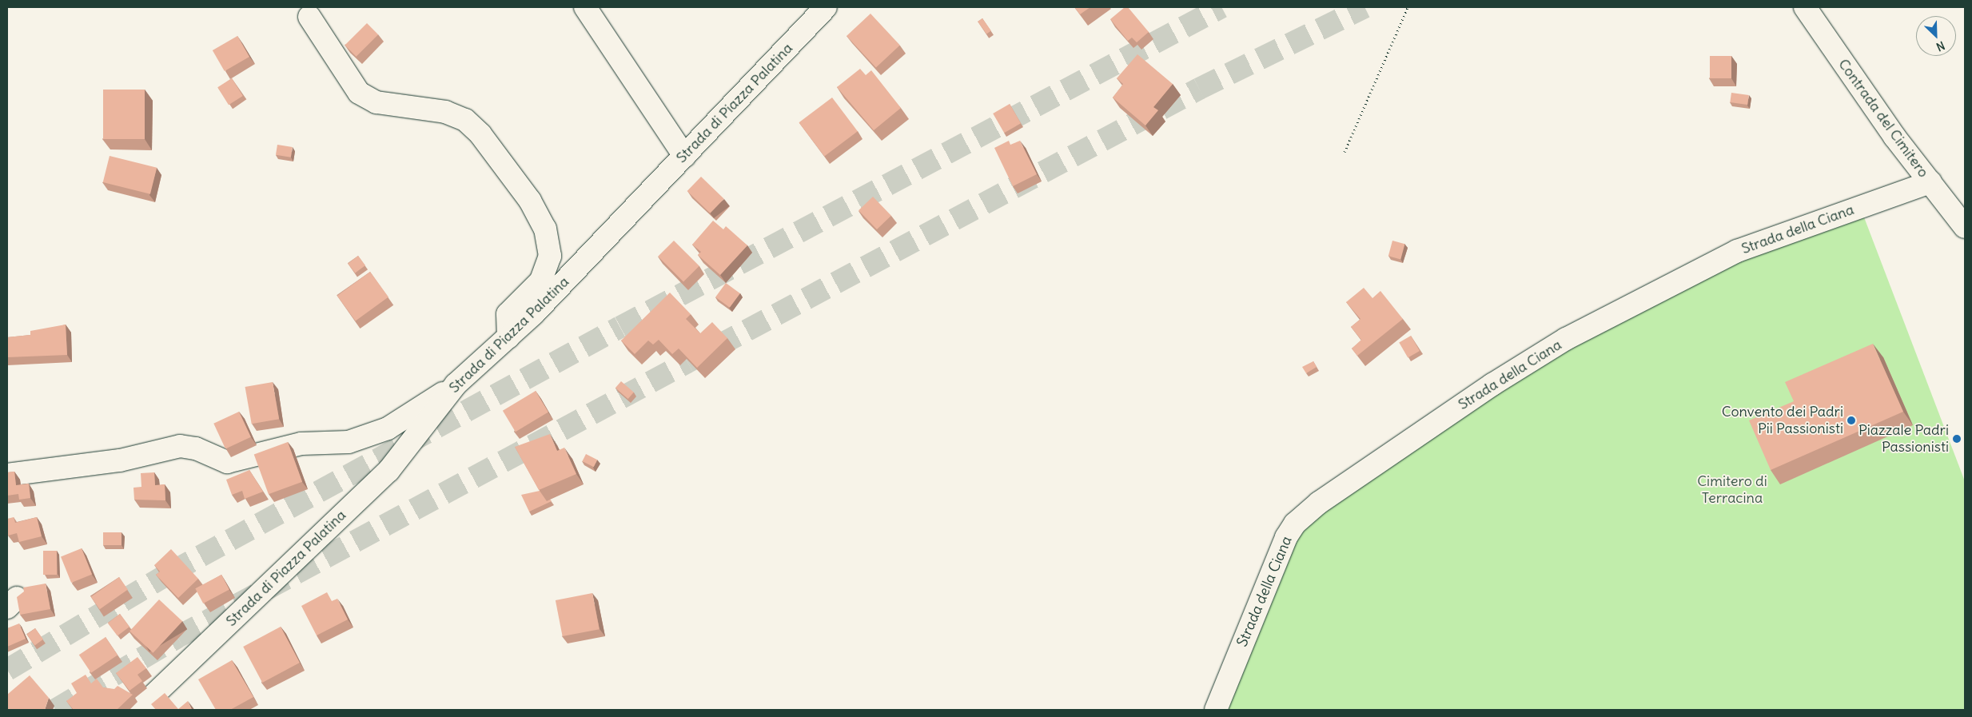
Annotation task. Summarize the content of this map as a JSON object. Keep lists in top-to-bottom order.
{
  "streets": {
    "street": ["Strada di Piazza Palatina", "Contrada del Cimitero", "Strada della Ciana"]
  },
  "crossings": [
    ["Contrada del Cimitero", "Strada della Ciana"]
  ],
  "parks": ["Cimitero di Terracina"],
  "places": ["Convento dei Padri Pii Passionisti", "Piazzale Padri Passionisti"],
  "north": "bottom right"
}
